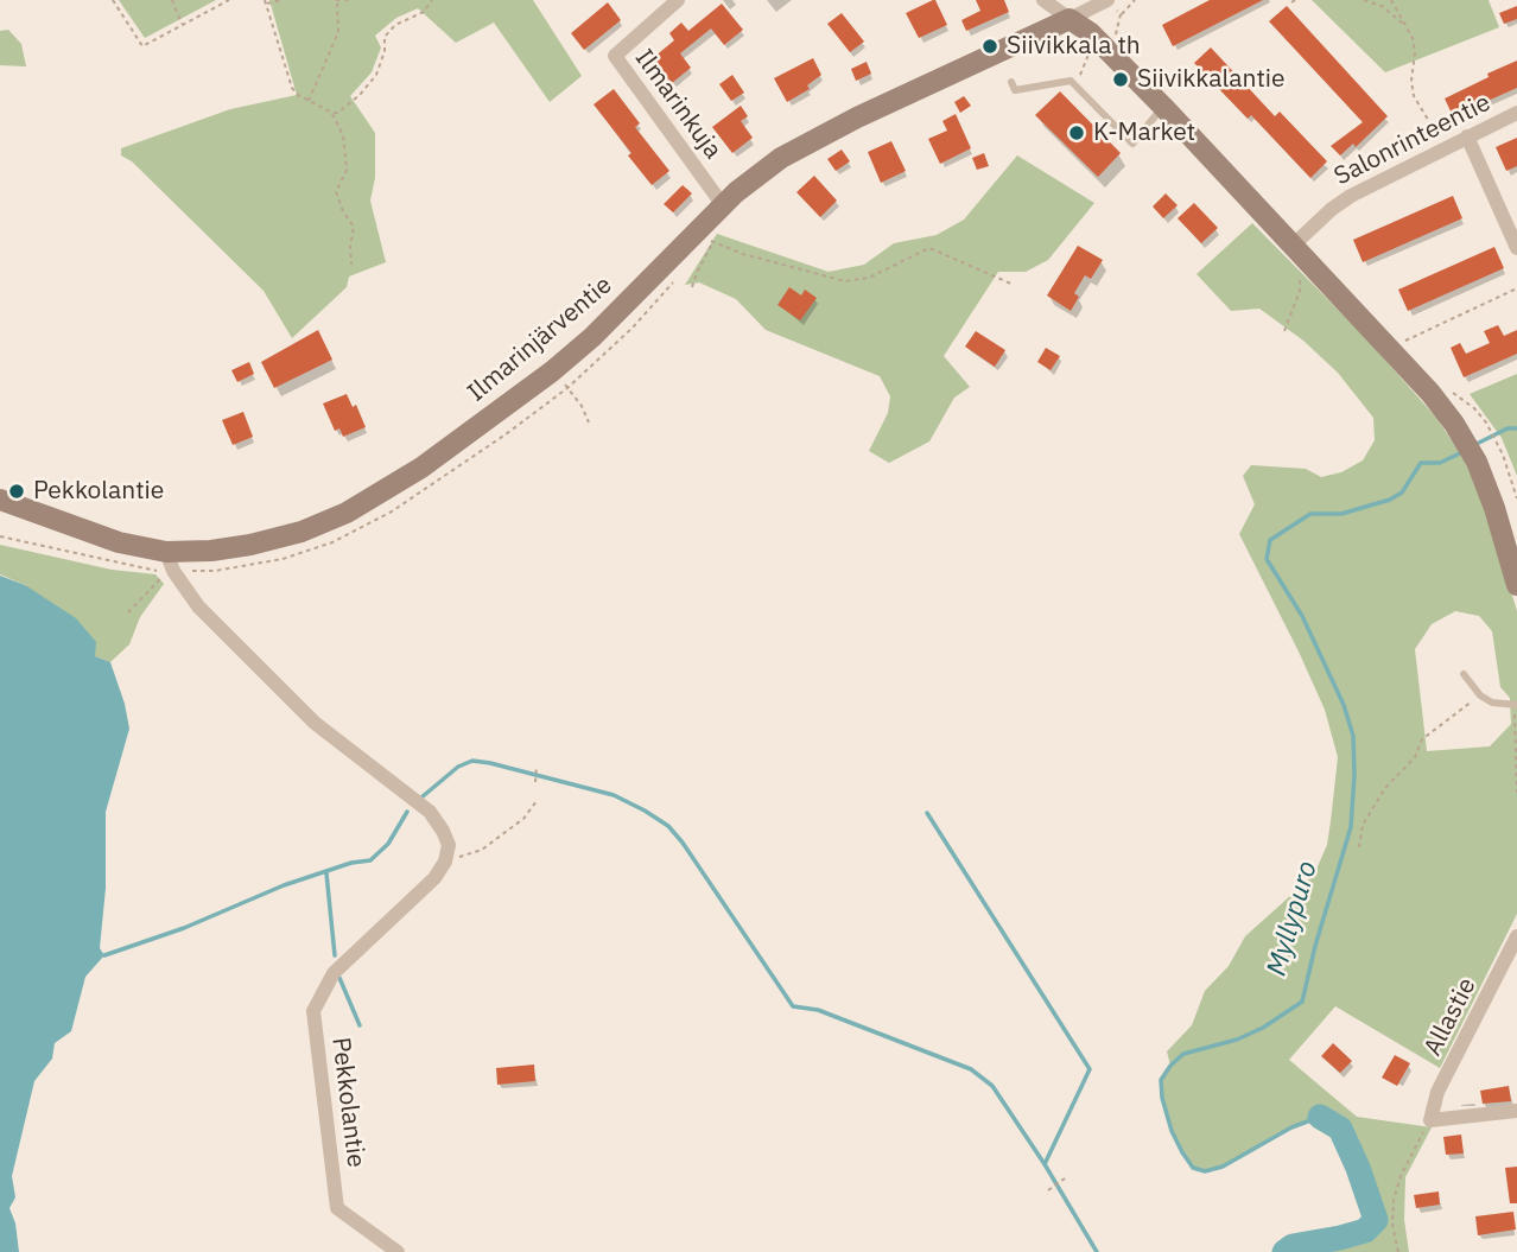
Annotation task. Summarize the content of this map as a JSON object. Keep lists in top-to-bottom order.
{
  "streets": {
    "main road": ["Ilmarinjärventie"],
    "street": [
      "Ilmarinkuja",
      "Salonrinteentie",
      "Allastie",
      "Pekkolantie"
    ]
  },
  "crossings": [
    ["Ilmarinkuja", "Ilmarinjärventie"]
  ],
  "water": ["Myllypuro"],
  "places": [
    "Siivikkala th",
    "Siivikkalantie",
    "K-Market",
    "Pekkolantie"
  ]
}
